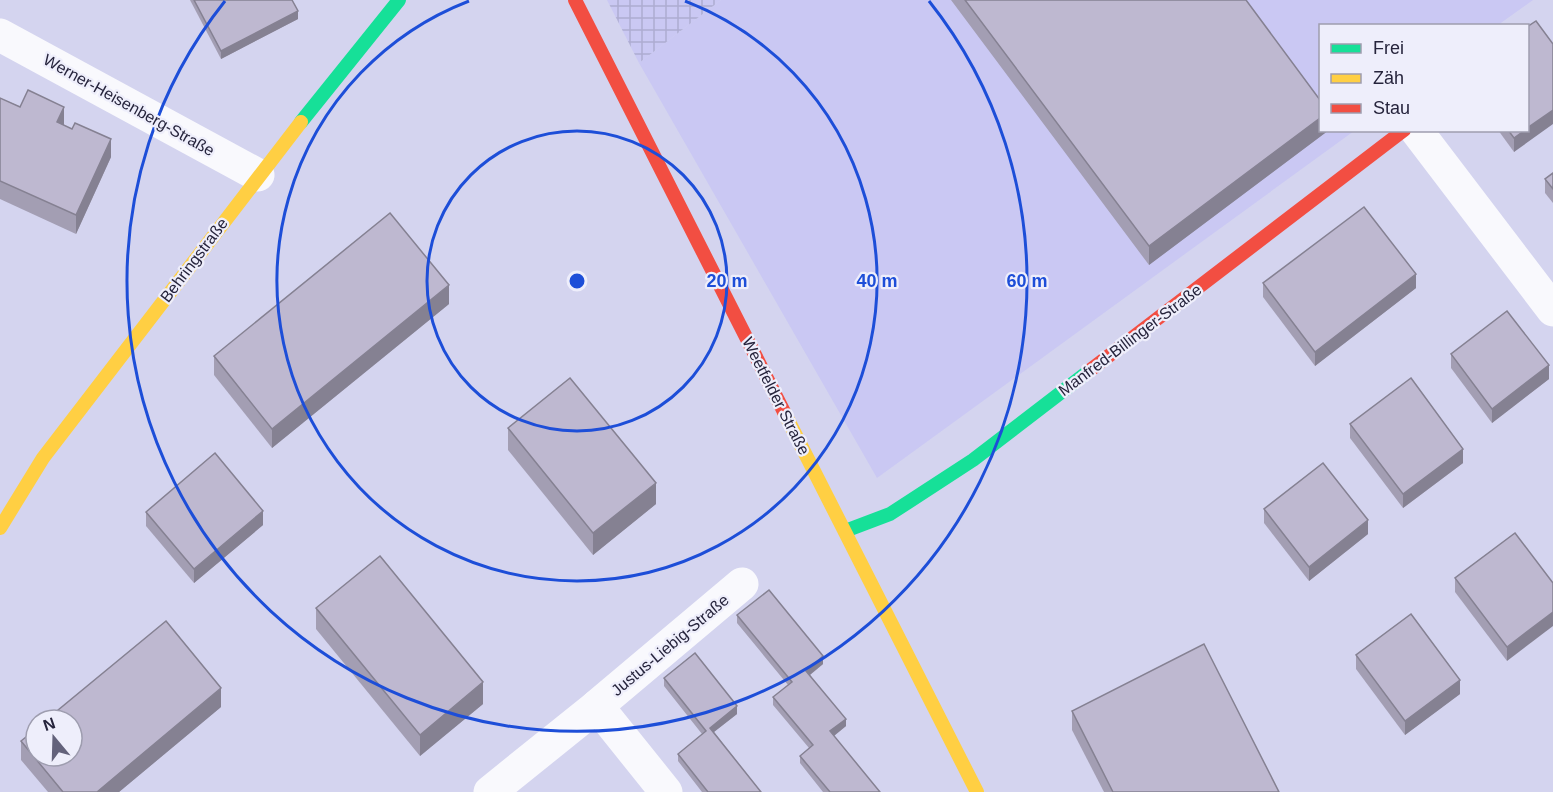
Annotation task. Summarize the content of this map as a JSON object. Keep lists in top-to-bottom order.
{
  "streets": {
    "street": [
      "Werner-Heisenberg-Straße",
      "Behringstraße",
      "Manfred-Billinger-Straße",
      "Weetfelder Straße",
      "Justus-Liebig-Straße"
    ]
  },
  "crossings": [
    ["Werner-Heisenberg-Straße", "Behringstraße"],
    ["Manfred-Billinger-Straße", "Weetfelder Straße"]
  ],
  "legend": ["Frei", "Zäh", "Stau"],
  "north": "top",
  "rings": ["20 m", "40 m", "60 m"]
}
